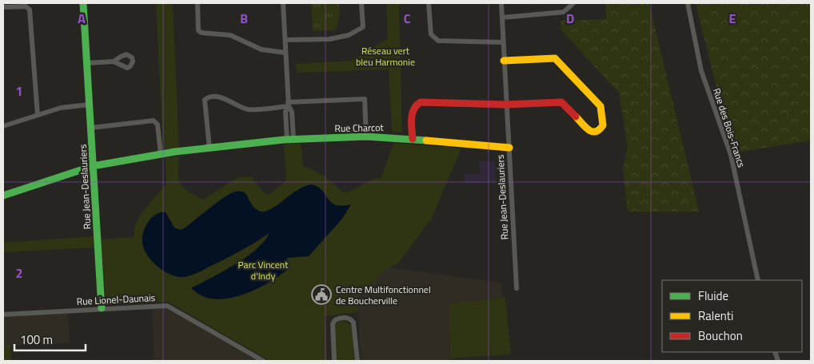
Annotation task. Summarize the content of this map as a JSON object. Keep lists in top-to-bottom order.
{
  "streets": {
    "street": [
      "Rue Charcot",
      "Rue des Bois-Francs",
      "Rue Jean-Deslauriers",
      "Rue Lionel-Daunais"
    ]
  },
  "crossings": [
    ["Rue Charcot", "Rue Jean-Deslauriers"],
    ["Rue Jean-Deslauriers", "Rue Lionel-Daunais"]
  ],
  "parks": ["Réseau vert bleu Harmonie", "Parc Vincent d'Indy"],
  "places": {
    "public building": ["Centre Multifonctionnel de Boucherville"]
  },
  "legend": ["Fluide", "Ralenti", "Bouchon"],
  "scale_bar": "100 m",
  "grid": {
    "columns": [
      "A",
      "B",
      "C",
      "D",
      "E"
    ],
    "rows": ["1", "2"]
  }
}
